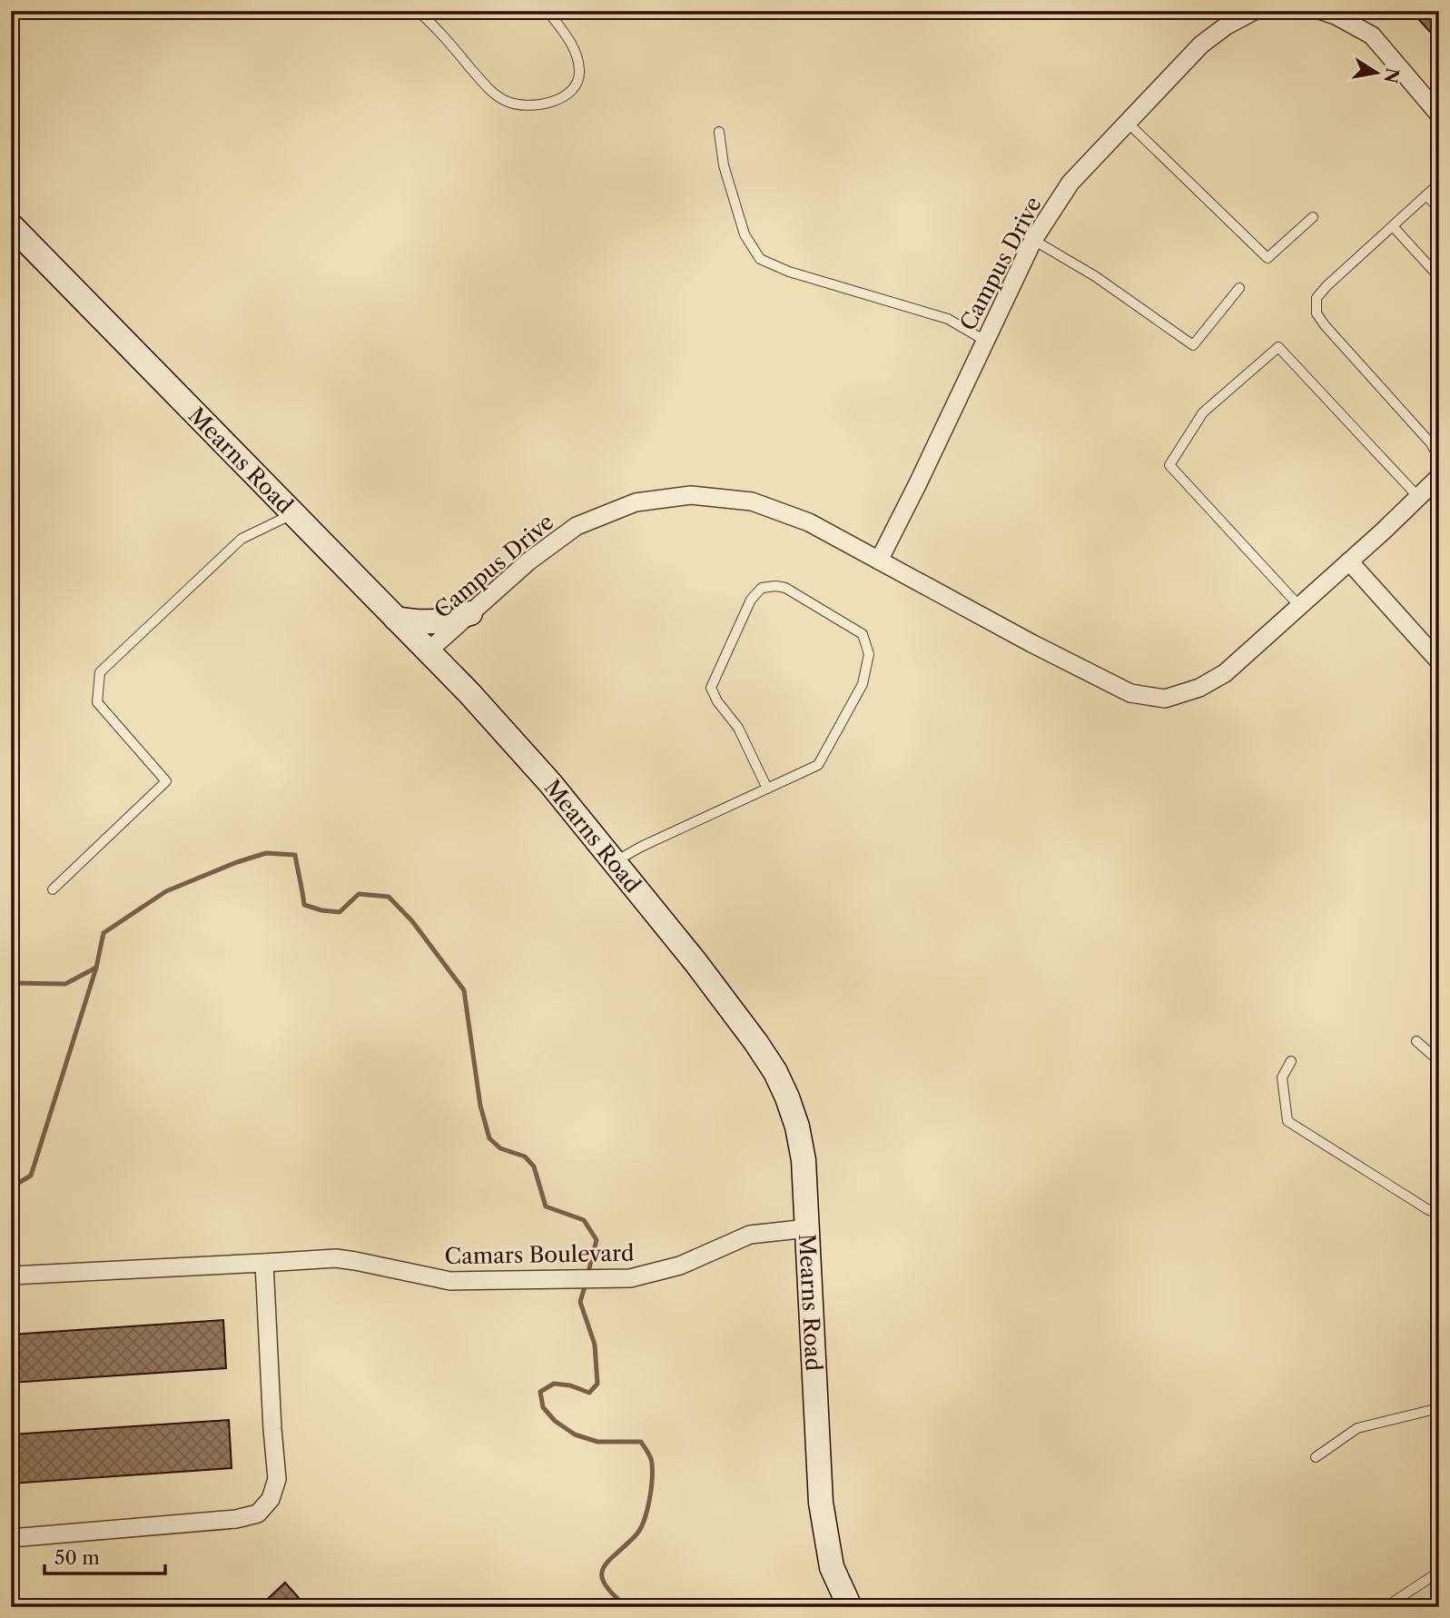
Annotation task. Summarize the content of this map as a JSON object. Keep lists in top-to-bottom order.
{
  "streets": {
    "street": ["Campus Drive", "Mearns Road", "Camars Boulevard"]
  },
  "crossings": [
    ["Campus Drive", "Mearns Road"],
    ["Mearns Road", "Camars Boulevard"]
  ],
  "scale_bar": "50 m",
  "north": "right"
}
